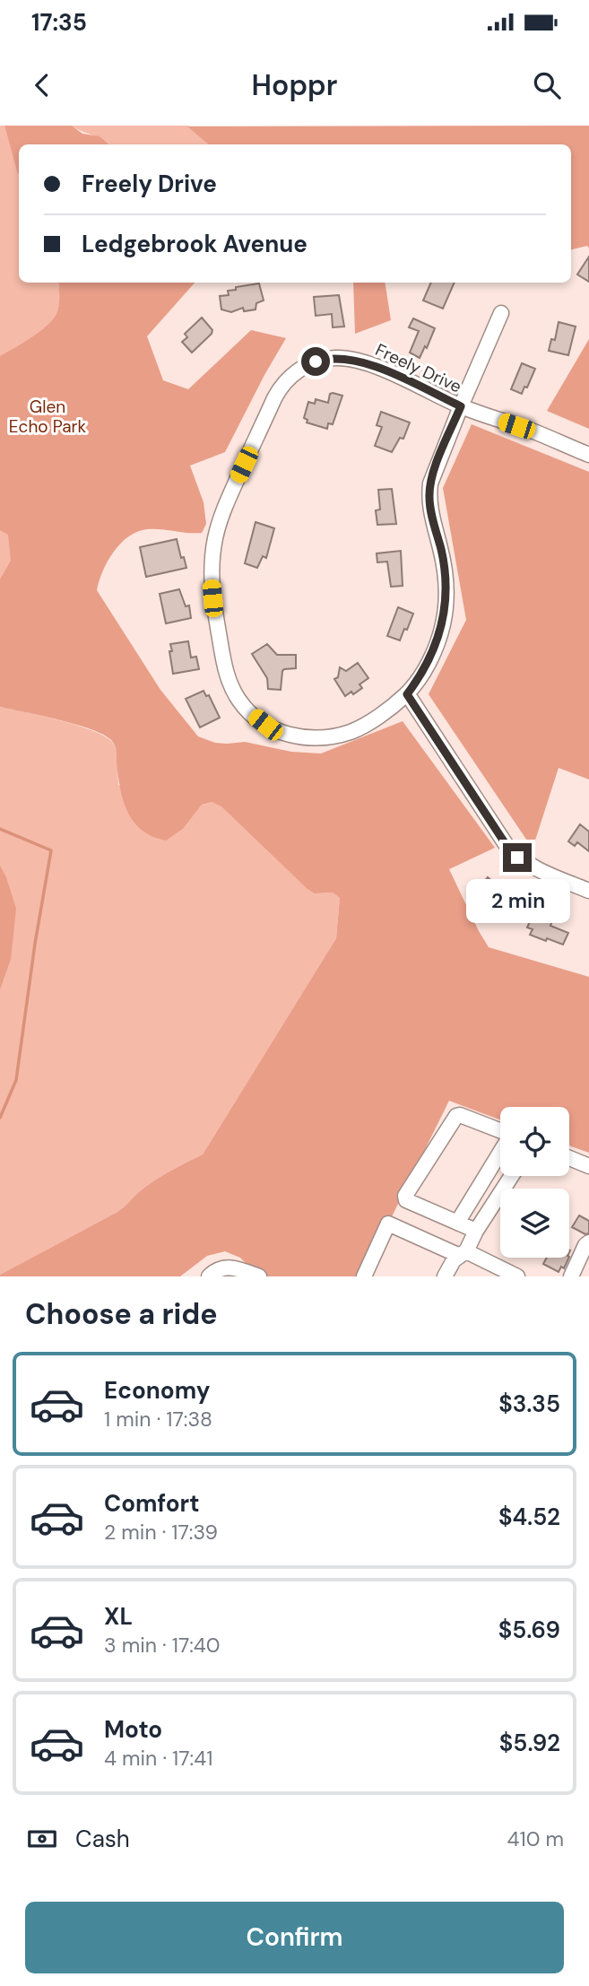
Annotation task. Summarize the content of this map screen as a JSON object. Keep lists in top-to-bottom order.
{
  "streets": {
    "street": ["Freely Drive"]
  },
  "parks": ["Glen Echo Park"],
  "page": {
    "status": "17:35",
    "header": "Hoppr",
    "banner": ["Freely Drive", "Ledgebrook Avenue"],
    "bubble": "2 min",
    "heading": "Choose a ride",
    "list": [
      {
        "name": "Economy",
        "note": "1 min · 17:38",
        "value": "$3.35"
      },
      {
        "name": "Comfort",
        "note": "2 min · 17:39",
        "value": "$4.52"
      },
      {
        "name": "XL",
        "note": "3 min · 17:40",
        "value": "$5.69"
      },
      {
        "name": "Moto",
        "note": "4 min · 17:41",
        "value": "$5.92"
      }
    ],
    "pay": ["Cash", "410 m"],
    "buttons": "Confirm"
  }
}
